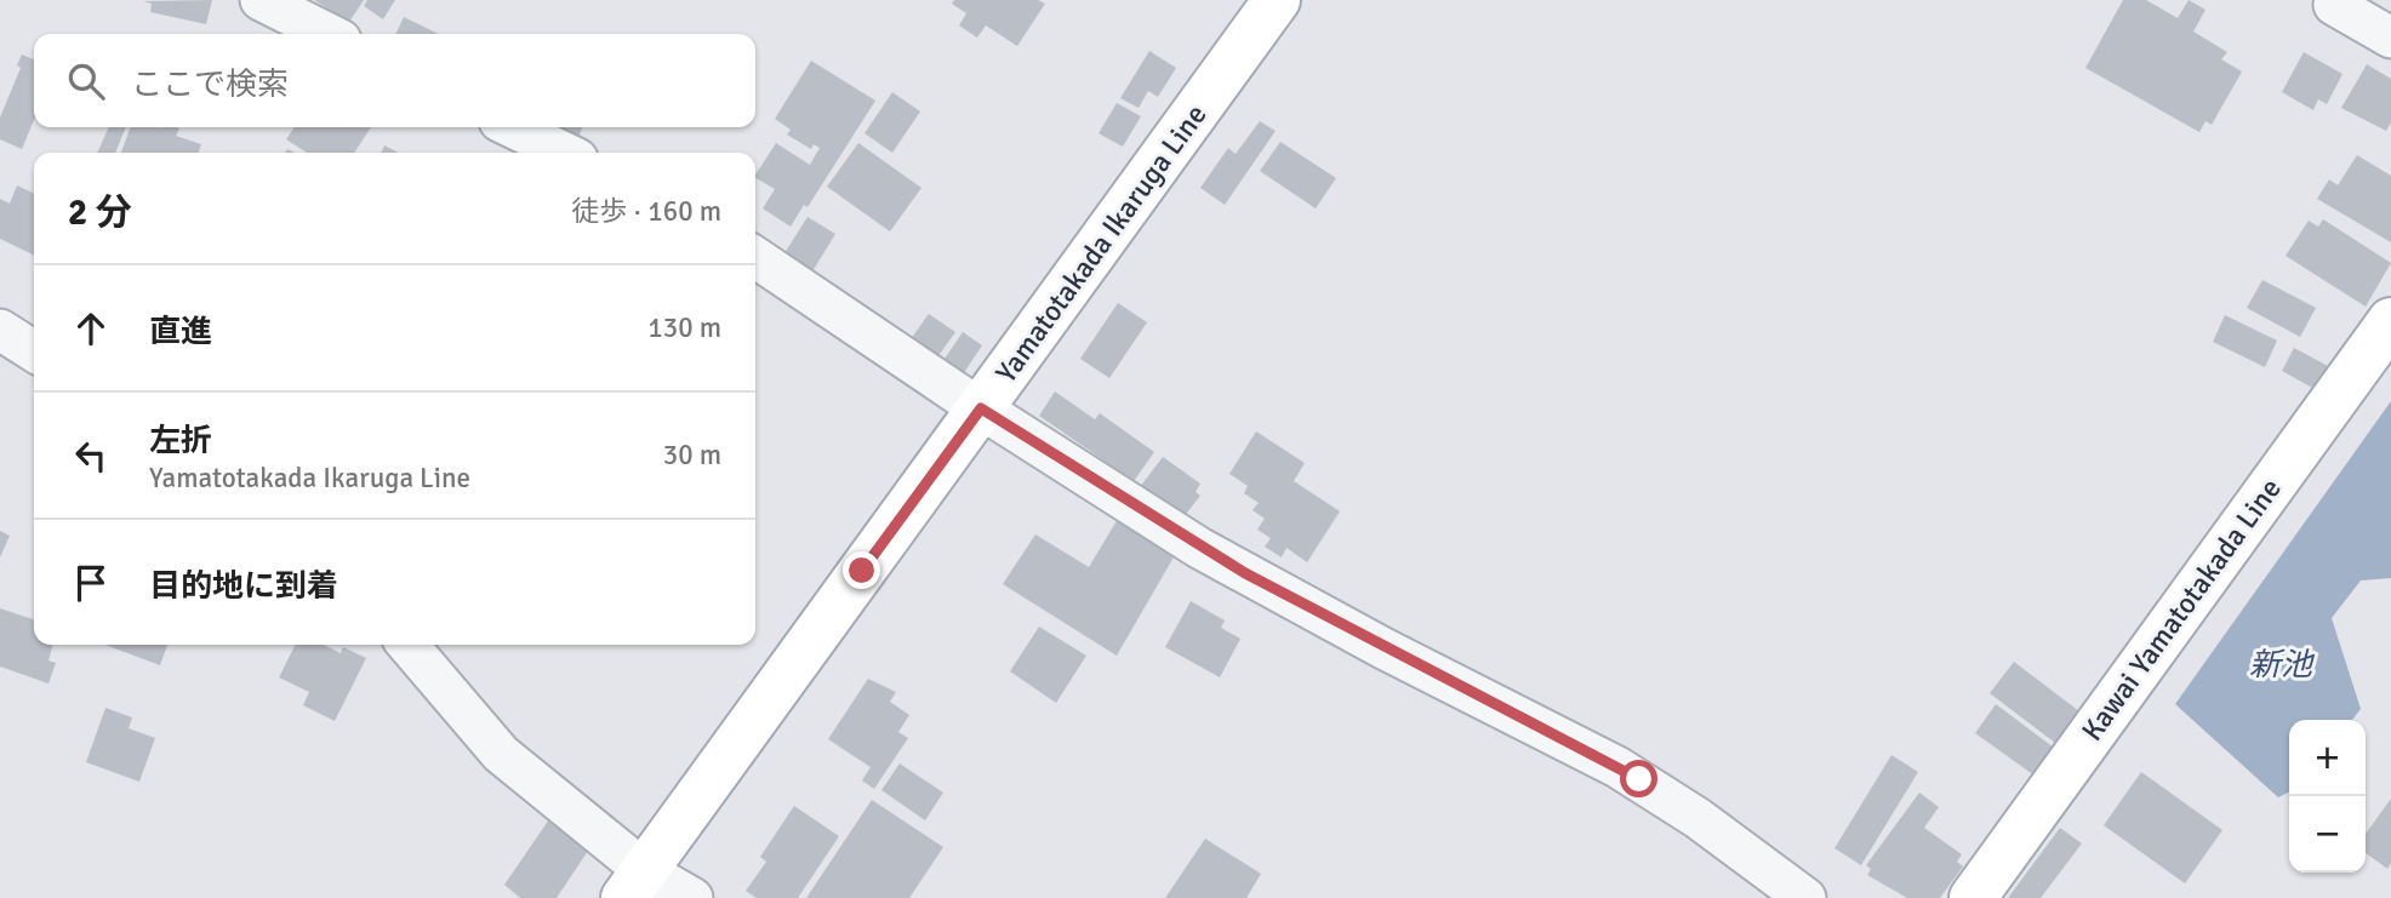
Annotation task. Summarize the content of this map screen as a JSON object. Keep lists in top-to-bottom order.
{
  "streets": {
    "main road": ["Yamatotakada Ikaruga Line", "Kawai Yamatotakada Line"]
  },
  "water": ["新池"],
  "page": {
    "search": "ここで検索",
    "heading": ["2 分", "徒歩 · 160 m"],
    "list": [
      ["直進", "130 m"],
      ["左折", "Yamatotakada Ikaruga Line", "30 m"],
      "目的地に到着"
    ],
    "map_buttons": ["+", "−"]
  }
}
